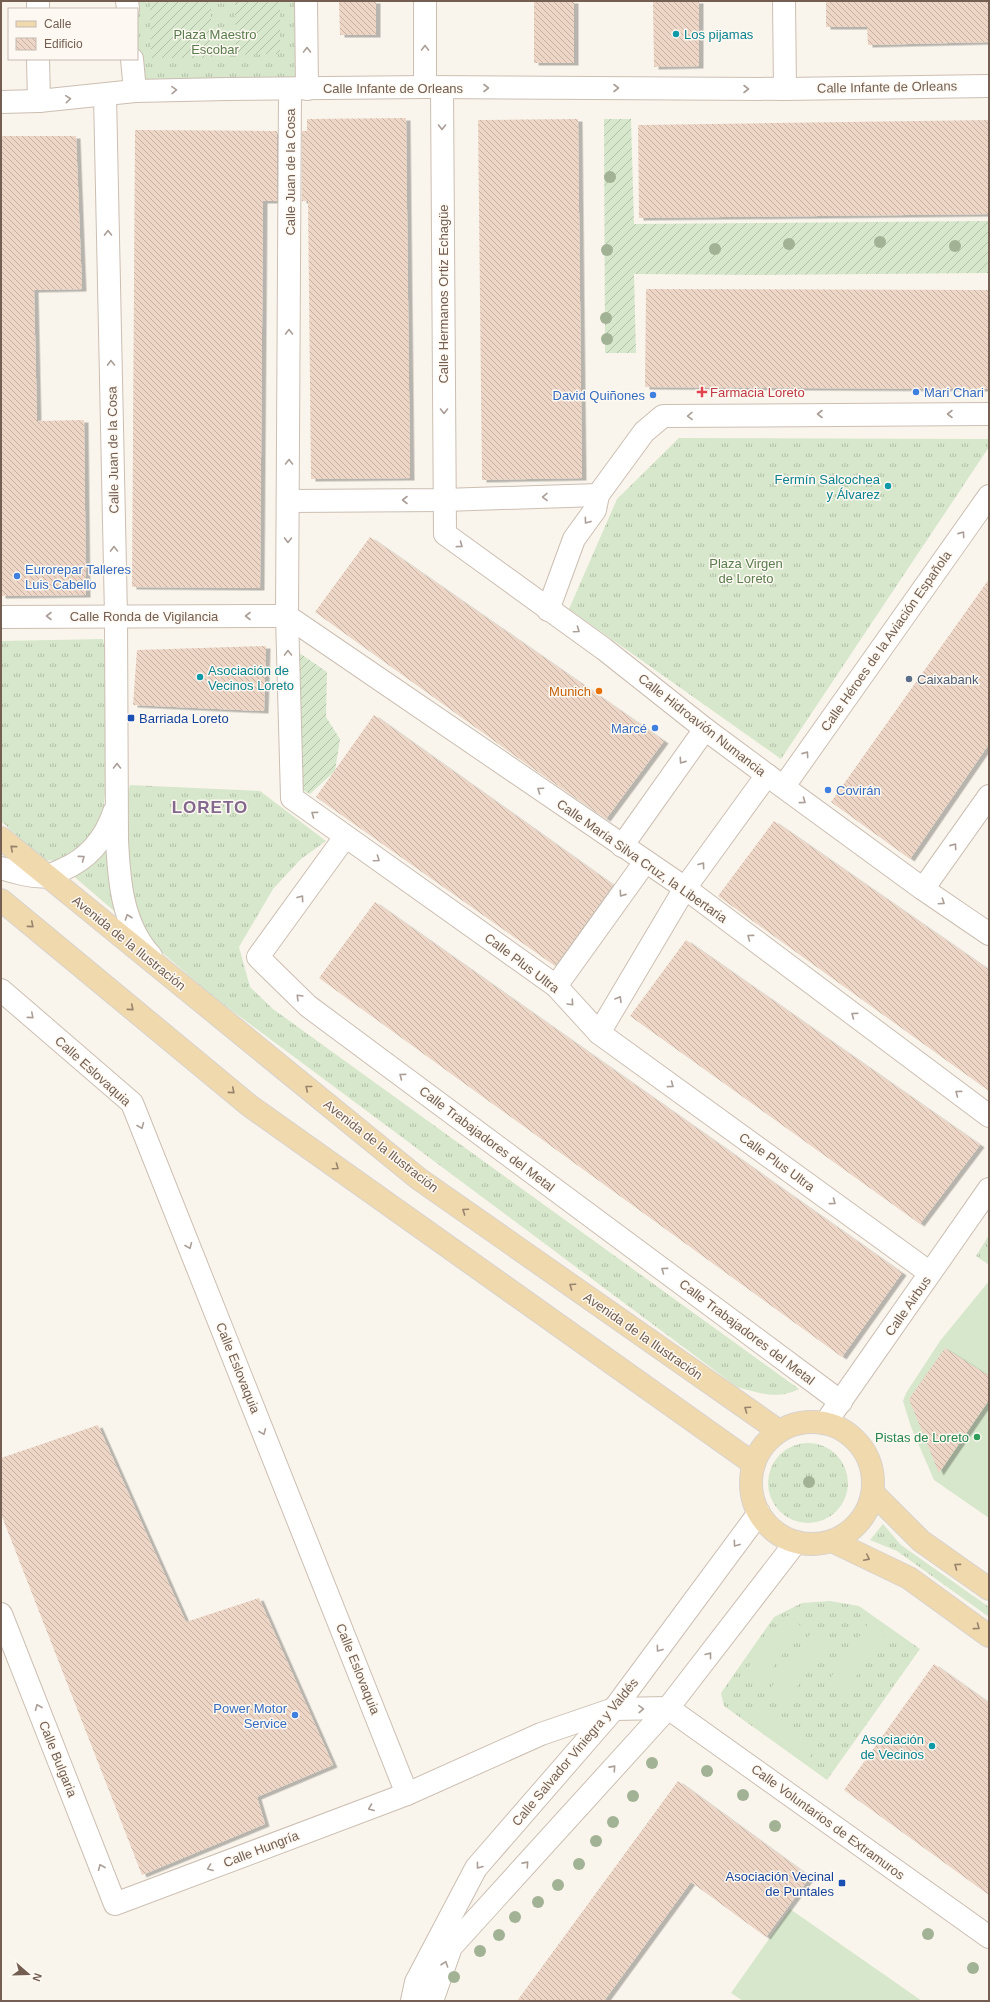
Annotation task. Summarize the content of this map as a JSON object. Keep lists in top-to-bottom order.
{
  "streets": {
    "main road": ["Avenida de la Ilustración"],
    "street": [
      "Calle Infante de Orleans",
      "Calle Juan de la Cosa",
      "Calle Hermanos Ortiz Echagüe",
      "Calle Ronda de Vigilancia",
      "Calle Héroes de la Aviación Española",
      "Calle Hidroavión Numancia",
      "Calle María Silva Cruz, la Libertaria",
      "Calle Plus Ultra",
      "Calle Eslovaquia",
      "Calle Trabajadores del Metal",
      "Calle Airbus",
      "Calle Salvador Viniegra y Valdés",
      "Calle Bulgaria",
      "Calle Voluntarios de Extramuros",
      "Calle Hungría"
    ]
  },
  "crossings": [
    ["Calle Infante de Orleans", "Calle Juan de la Cosa"],
    ["Calle Infante de Orleans", "Calle Hermanos Ortiz Echagüe"],
    ["Calle Juan de la Cosa", "Calle Ronda de Vigilancia"],
    ["Calle Juan de la Cosa", "Calle María Silva Cruz, la Libertaria"],
    ["Calle Juan de la Cosa", "Avenida de la Ilustración"],
    ["Calle Juan de la Cosa", "Calle Plus Ultra"],
    ["Calle Hermanos Ortiz Echagüe", "Calle Hidroavión Numancia"],
    ["Calle Ronda de Vigilancia", "Calle María Silva Cruz, la Libertaria"],
    ["Calle Ronda de Vigilancia", "Calle Plus Ultra"],
    ["Calle Héroes de la Aviación Española", "Calle Hidroavión Numancia"],
    ["Calle Héroes de la Aviación Española", "Calle María Silva Cruz, la Libertaria"],
    ["Calle Héroes de la Aviación Española", "Calle Plus Ultra"],
    ["Calle María Silva Cruz, la Libertaria", "Calle Plus Ultra"],
    ["Avenida de la Ilustración", "Calle Airbus"],
    ["Avenida de la Ilustración", "Calle Salvador Viniegra y Valdés"],
    ["Calle Plus Ultra", "Calle Trabajadores del Metal"],
    ["Calle Plus Ultra", "Calle Airbus"],
    ["Calle Eslovaquia", "Calle Hungría"],
    ["Calle Trabajadores del Metal", "Calle Airbus"],
    ["Calle Airbus", "Calle Salvador Viniegra y Valdés"],
    ["Calle Salvador Viniegra y Valdés", "Calle Hungría"],
    ["Calle Bulgaria", "Calle Hungría"],
    ["Calle Voluntarios de Extramuros", "Calle Hungría"]
  ],
  "one_way": [
    "Calle Infante de Orleans",
    "Calle Juan de la Cosa",
    "Calle Ronda de Vigilancia",
    "Calle Hidroavión Numancia",
    "Calle María Silva Cruz, la Libertaria",
    "Calle Eslovaquia",
    "Calle Trabajadores del Metal",
    "Calle Bulgaria"
  ],
  "districts": ["LORETO"],
  "parks": ["Plaza Maestro Escobar", "Plaza Virgen de Loreto"],
  "places": {
    "other": [
      "Los pijamas",
      "Mari Chari",
      "David Quiñones",
      "Fermín Salcochea y Álvarez",
      "Eurorepar Talleres Luis Cabello",
      "Asociación de Vecinos Loreto",
      "Caixabank",
      "Munich",
      "Marcé",
      "Covirán",
      "Pistas de Loreto",
      "Power Motor Service",
      "Asociación de Vecinos"
    ],
    "health": ["Farmacia Loreto"],
    "transit": ["Barriada Loreto", "Asociación Vecinal de Puntales"]
  },
  "legend": ["Calle", "Edificio"],
  "north": "right"
}
